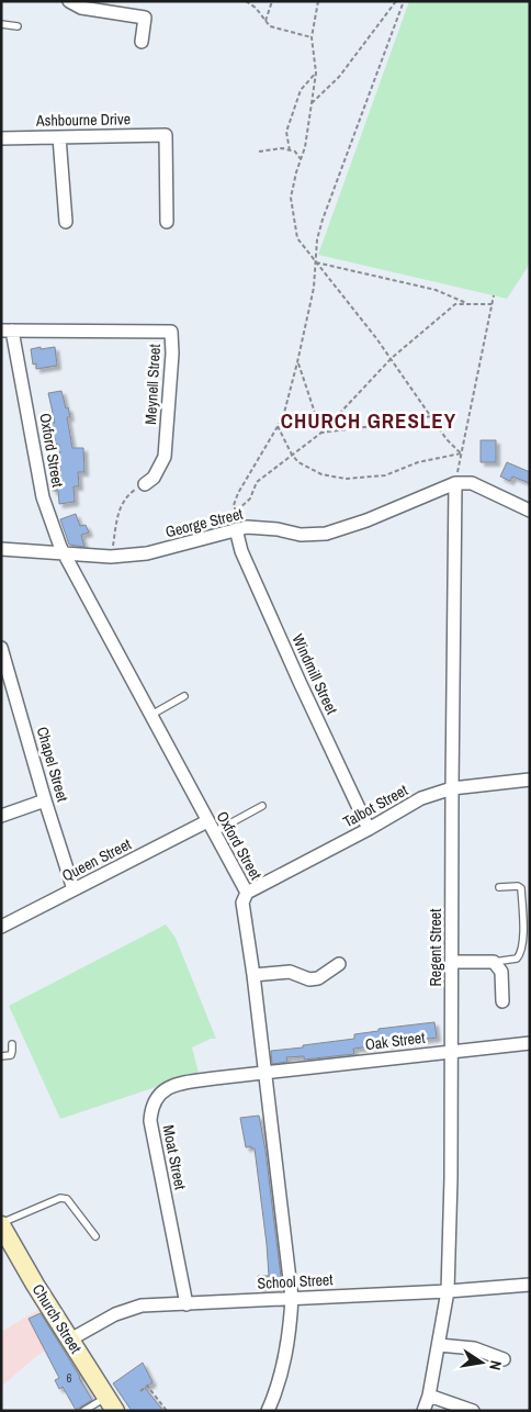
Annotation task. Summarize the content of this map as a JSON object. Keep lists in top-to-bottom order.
{
  "streets": {
    "street": [
      "Ashbourne Drive",
      "Meynell Street",
      "Oxford Street",
      "George Street",
      "Windmill Street",
      "Chapel Street",
      "Talbot Street",
      "Queen Street",
      "Regent Street",
      "Oak Street",
      "Moat Street",
      "School Street",
      "Church Street"
    ]
  },
  "crossings": [
    ["Meynell Street", "Oxford Street"],
    ["Oxford Street", "George Street"],
    ["Oxford Street", "Talbot Street"],
    ["Oxford Street", "Queen Street"],
    ["Oxford Street", "Oak Street"],
    ["Oxford Street", "Moat Street"],
    ["Oxford Street", "School Street"],
    ["George Street", "Windmill Street"],
    ["George Street", "Regent Street"],
    ["Windmill Street", "Talbot Street"],
    ["Chapel Street", "Queen Street"],
    ["Talbot Street", "Regent Street"],
    ["Regent Street", "Oak Street"],
    ["Regent Street", "School Street"],
    ["Oak Street", "Moat Street"],
    ["Moat Street", "School Street"],
    ["School Street", "Church Street"]
  ],
  "districts": ["CHURCH GRESLEY"],
  "house_numbers": ["6"],
  "north": "right"
}
